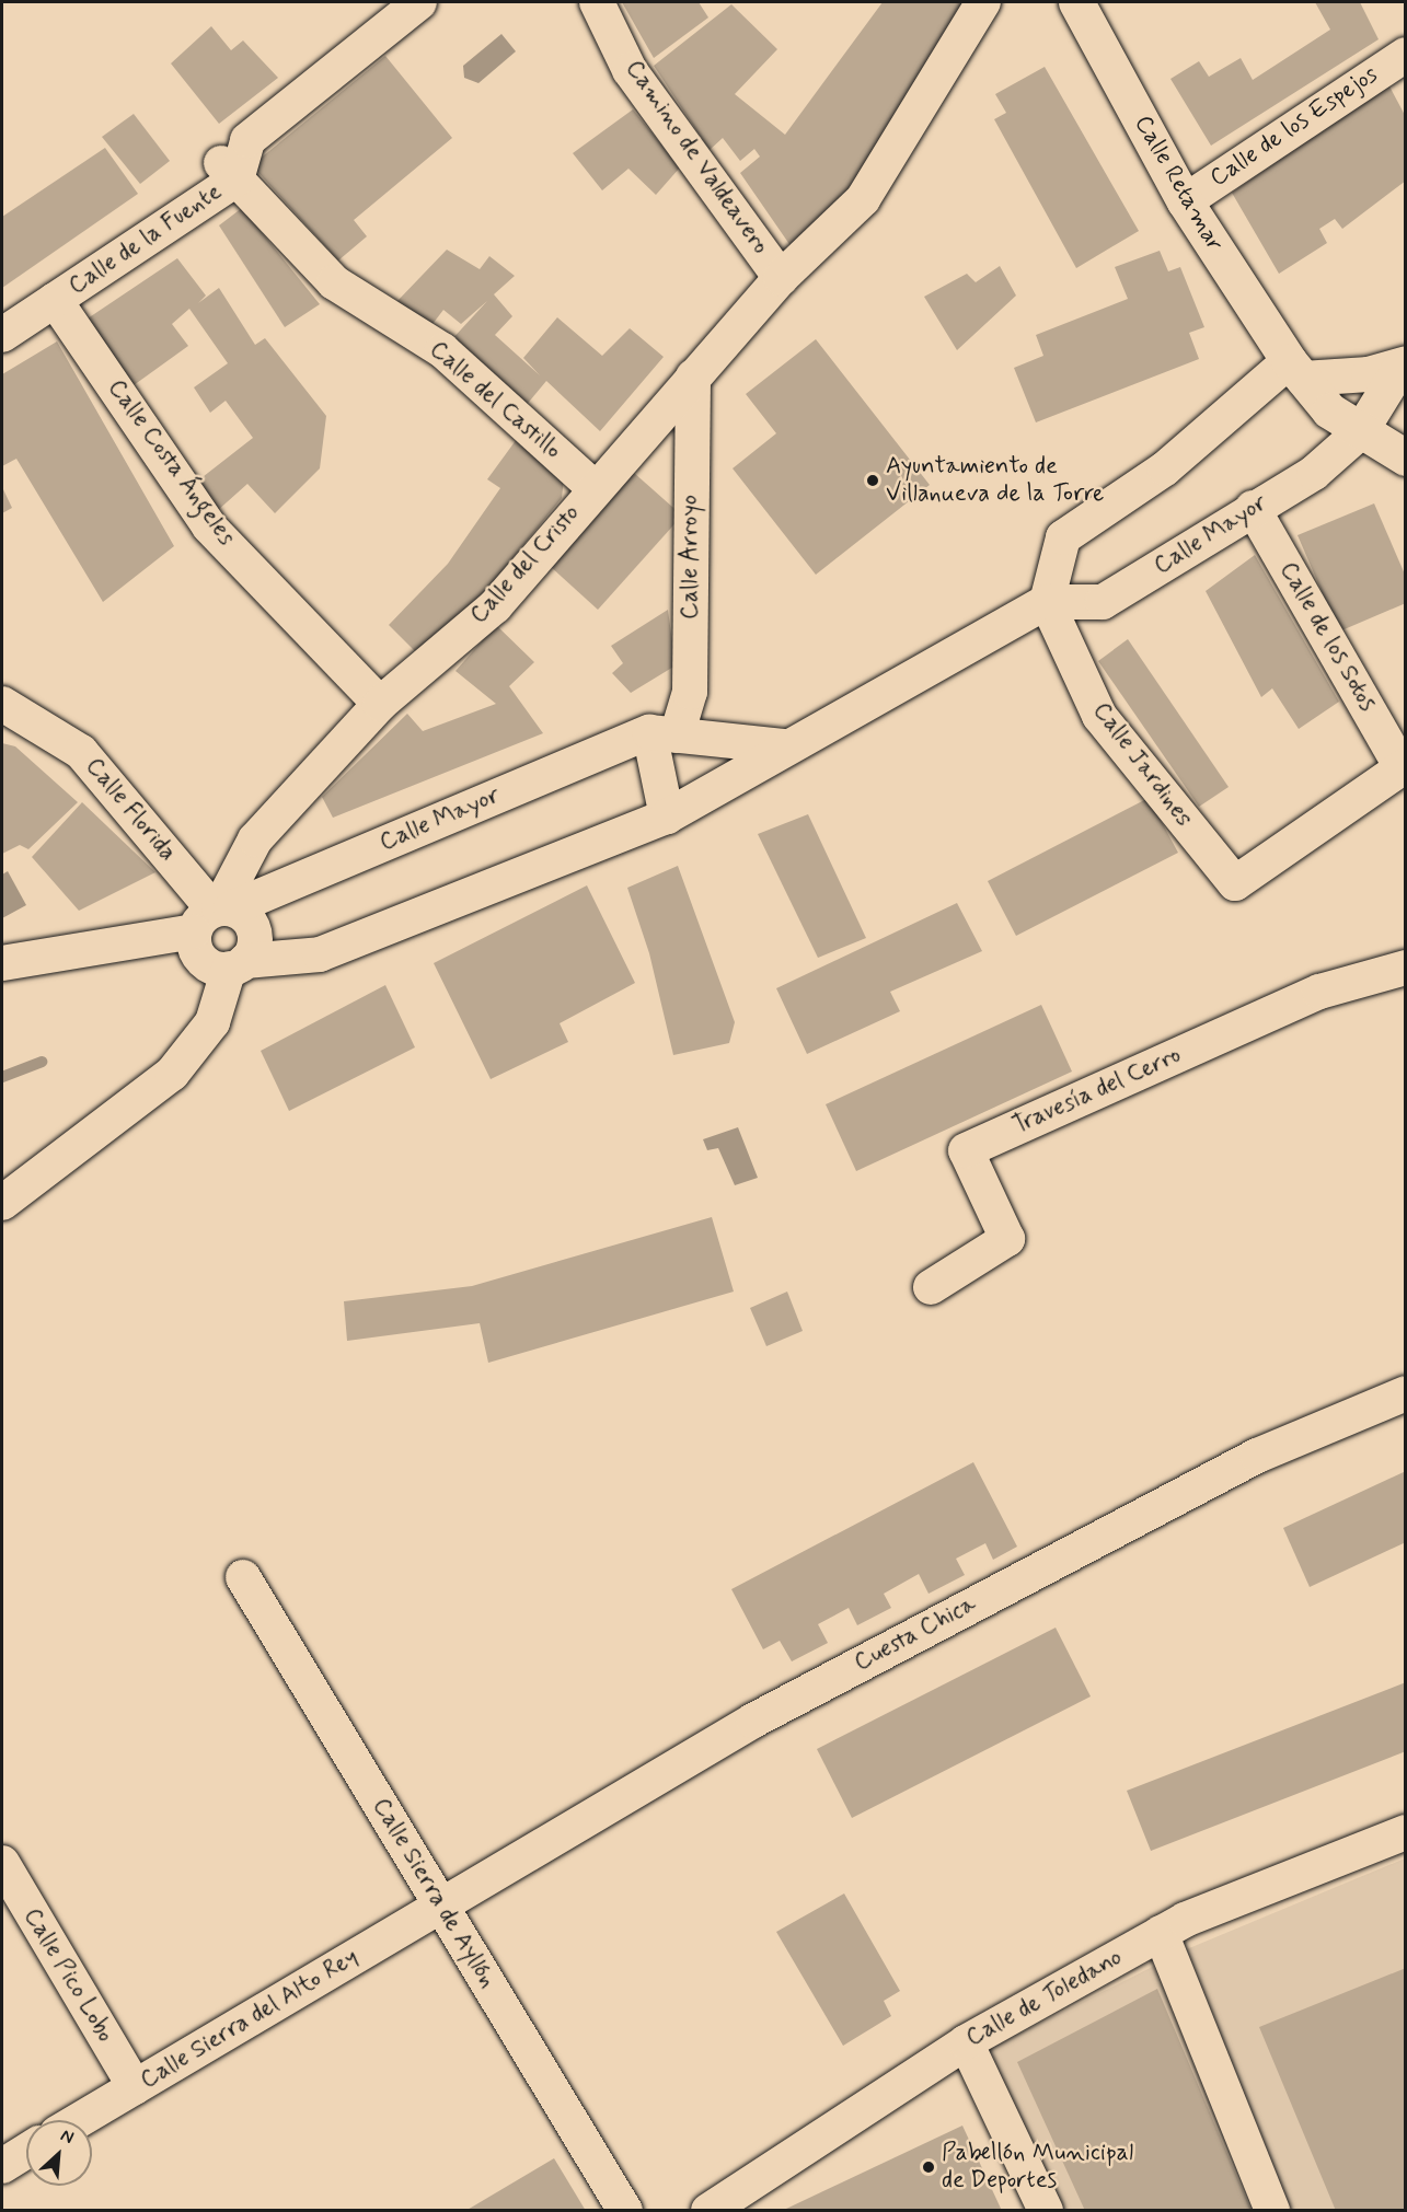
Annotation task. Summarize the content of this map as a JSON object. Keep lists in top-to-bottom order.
{
  "streets": {
    "street": [
      "Calle de los Espejos",
      "Camino de Valdeavero",
      "Calle Retamar",
      "Calle de la Fuente",
      "Calle del Castillo",
      "Calle Costa Ángeles",
      "Calle Mayor",
      "Calle Arroyo",
      "Calle del Cristo",
      "Calle de los Sotos",
      "Calle Jardines",
      "Calle Florida",
      "Travesía del Cerro",
      "Cuesta Chica",
      "Calle Sierra de Ayllón",
      "Calle Pico Lobo",
      "Calle de Toledano",
      "Calle Sierra del Alto Rey"
    ]
  },
  "crossings": [
    ["Calle de los Espejos", "Calle Retamar"],
    ["Camino de Valdeavero", "Calle del Cristo"],
    ["Calle Retamar", "Calle Mayor"],
    ["Calle de la Fuente", "Calle del Castillo"],
    ["Calle de la Fuente", "Calle Costa Ángeles"],
    ["Calle del Castillo", "Calle del Cristo"],
    ["Calle Costa Ángeles", "Calle del Cristo"],
    ["Calle Mayor", "Calle Arroyo"],
    ["Calle Mayor", "Calle del Cristo"],
    ["Calle Mayor", "Calle de los Sotos"],
    ["Calle Mayor", "Calle Jardines"],
    ["Calle Mayor", "Calle Florida"],
    ["Calle Arroyo", "Calle del Cristo"],
    ["Calle del Cristo", "Calle Florida"],
    ["Calle de los Sotos", "Calle Jardines"],
    ["Cuesta Chica", "Calle Sierra de Ayllón"],
    ["Cuesta Chica", "Calle Sierra del Alto Rey"],
    ["Calle Sierra de Ayllón", "Calle Sierra del Alto Rey"],
    ["Calle Pico Lobo", "Calle Sierra del Alto Rey"]
  ],
  "places": ["Ayuntamiento de Villanueva de la Torre", "Pabellón Municipal de Deportes"],
  "north": "top right"
}
